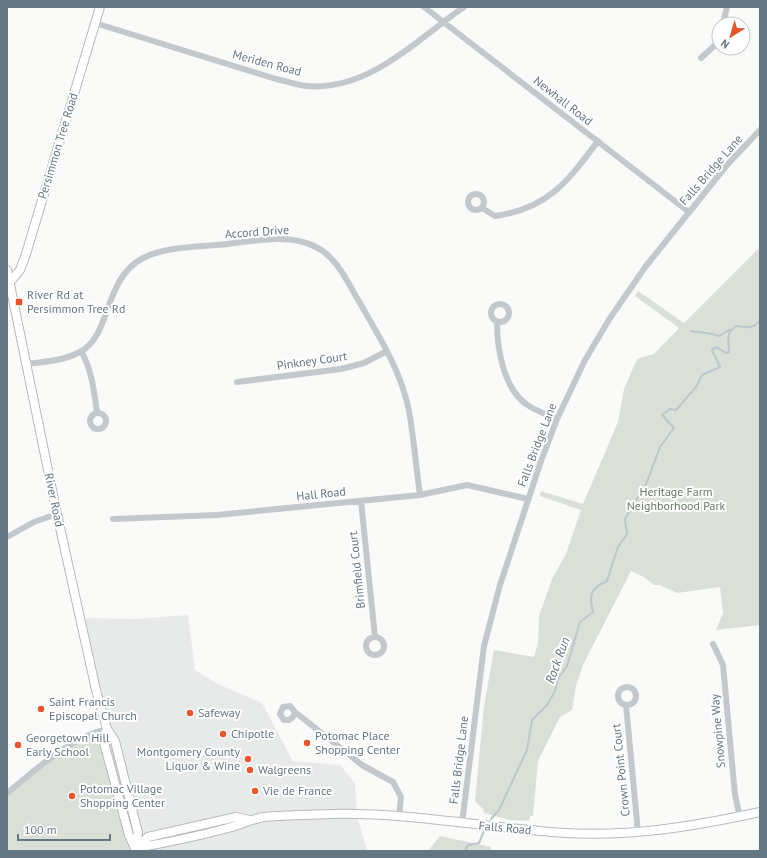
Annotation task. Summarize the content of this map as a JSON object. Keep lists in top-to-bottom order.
{
  "streets": {
    "main road": ["Persimmon Tree Road", "River Road", "Falls Road"],
    "street": [
      "Meriden Road",
      "Newhall Road",
      "Falls Bridge Lane",
      "Accord Drive",
      "Pinkney Court",
      "Hall Road",
      "Brimfield Court",
      "Snowpine Way",
      "Crown Point Court"
    ]
  },
  "crossings": [
    ["Meriden Road", "Newhall Road"],
    ["Meriden Road", "Persimmon Tree Road"],
    ["Newhall Road", "Falls Bridge Lane"],
    ["Persimmon Tree Road", "River Road"],
    ["Falls Bridge Lane", "Hall Road"],
    ["Falls Bridge Lane", "Falls Road"],
    ["Accord Drive", "Pinkney Court"],
    ["Accord Drive", "Hall Road"],
    ["Accord Drive", "River Road"],
    ["Hall Road", "Brimfield Court"],
    ["River Road", "Falls Road"],
    ["Snowpine Way", "Falls Road"],
    ["Crown Point Court", "Falls Road"]
  ],
  "water": ["Rock Run"],
  "parks": ["Heritage Farm Neighborhood Park"],
  "places": {
    "transit": ["River Rd at Persimmon Tree Rd"],
    "other": [
      "Saint Francis Episcopal Church",
      "Safeway",
      "Chipotle",
      "Potomac Place Shopping Center",
      "Georgetown Hill Early School",
      "Montgomery County Liquor & Wine",
      "Walgreens",
      "Vie de France",
      "Potomac Village Shopping Center"
    ]
  },
  "scale_bar": "100 m",
  "north": "bottom left"
}
